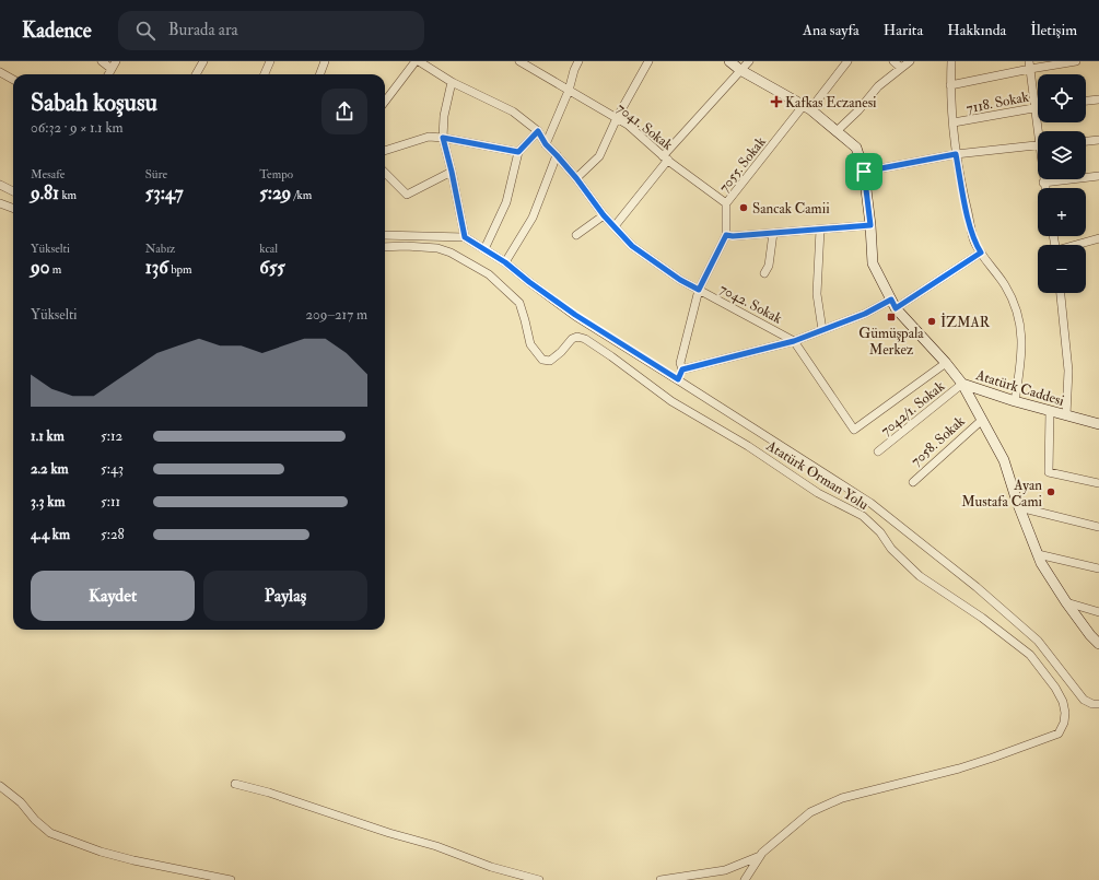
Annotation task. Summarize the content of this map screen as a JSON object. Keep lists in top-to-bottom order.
{
  "streets": {
    "main road": ["Atatürk Caddesi", "7058. Sokak"],
    "street": [
      "7118. Sokak",
      "7041. Sokak",
      "7055. Sokak",
      "7042. Sokak",
      "7042/1. Sokak",
      "Atatürk Orman Yolu"
    ]
  },
  "crossings": [
    ["7041. Sokak", "7055. Sokak"],
    ["7055. Sokak", "7042. Sokak"],
    ["7055. Sokak", "Atatürk Caddesi"],
    ["7042. Sokak", "Atatürk Caddesi"],
    ["Atatürk Caddesi", "7042/1. Sokak"],
    ["Atatürk Caddesi", "7058. Sokak"],
    ["7042/1. Sokak", "7058. Sokak"]
  ],
  "places": {
    "health": ["Kafkas Eczanesi"],
    "other": ["Sancak Camii", "İZMAR", "Ayan Mustafa Cami"],
    "transit": ["Gümüşpala Merkez"]
  },
  "page": {
    "header": "Kadence",
    "search": "Burada ara",
    "nav": [
      "Ana sayfa",
      "Harita",
      "Hakkında",
      "İletişim"
    ],
    "map_buttons": ["+", "−"],
    "heading": ["Sabah koşusu", "06:32 · 9 × 1.1 km"],
    "stats": [
      ["Mesafe", "9.81 km"],
      ["Süre", "53:47"],
      ["Tempo", "5:29 /km"],
      ["Yükselti", "90 m"],
      ["Nabız", "136 bpm"],
      ["kcal", "655"]
    ],
    "chart": ["Yükselti", "209–217 m"],
    "list": [
      {
        "name": "1.1 km",
        "note": "5:12"
      },
      {
        "name": "2.2 km",
        "note": "5:43"
      },
      {
        "name": "3.3 km",
        "note": "5:11"
      },
      {
        "name": "4.4 km",
        "note": "5:28"
      }
    ],
    "buttons": ["Kaydet", "Paylaş"]
  }
}
